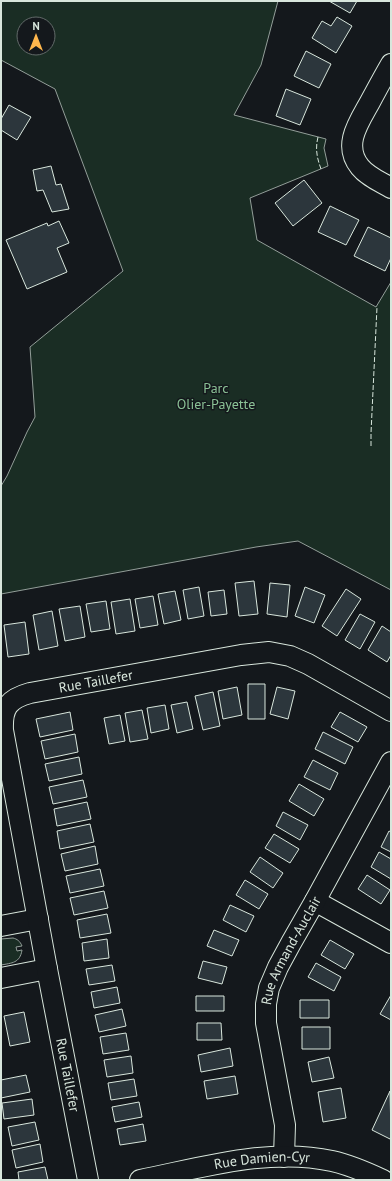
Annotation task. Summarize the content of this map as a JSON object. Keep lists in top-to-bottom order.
{
  "streets": {
    "street": ["Rue Taillefer", "Rue Armand-Auclair", "Rue Damien-Cyr"]
  },
  "crossings": [
    ["Rue Armand-Auclair", "Rue Damien-Cyr"]
  ],
  "parks": ["Parc Olier-Payette"],
  "north": "top"
}
